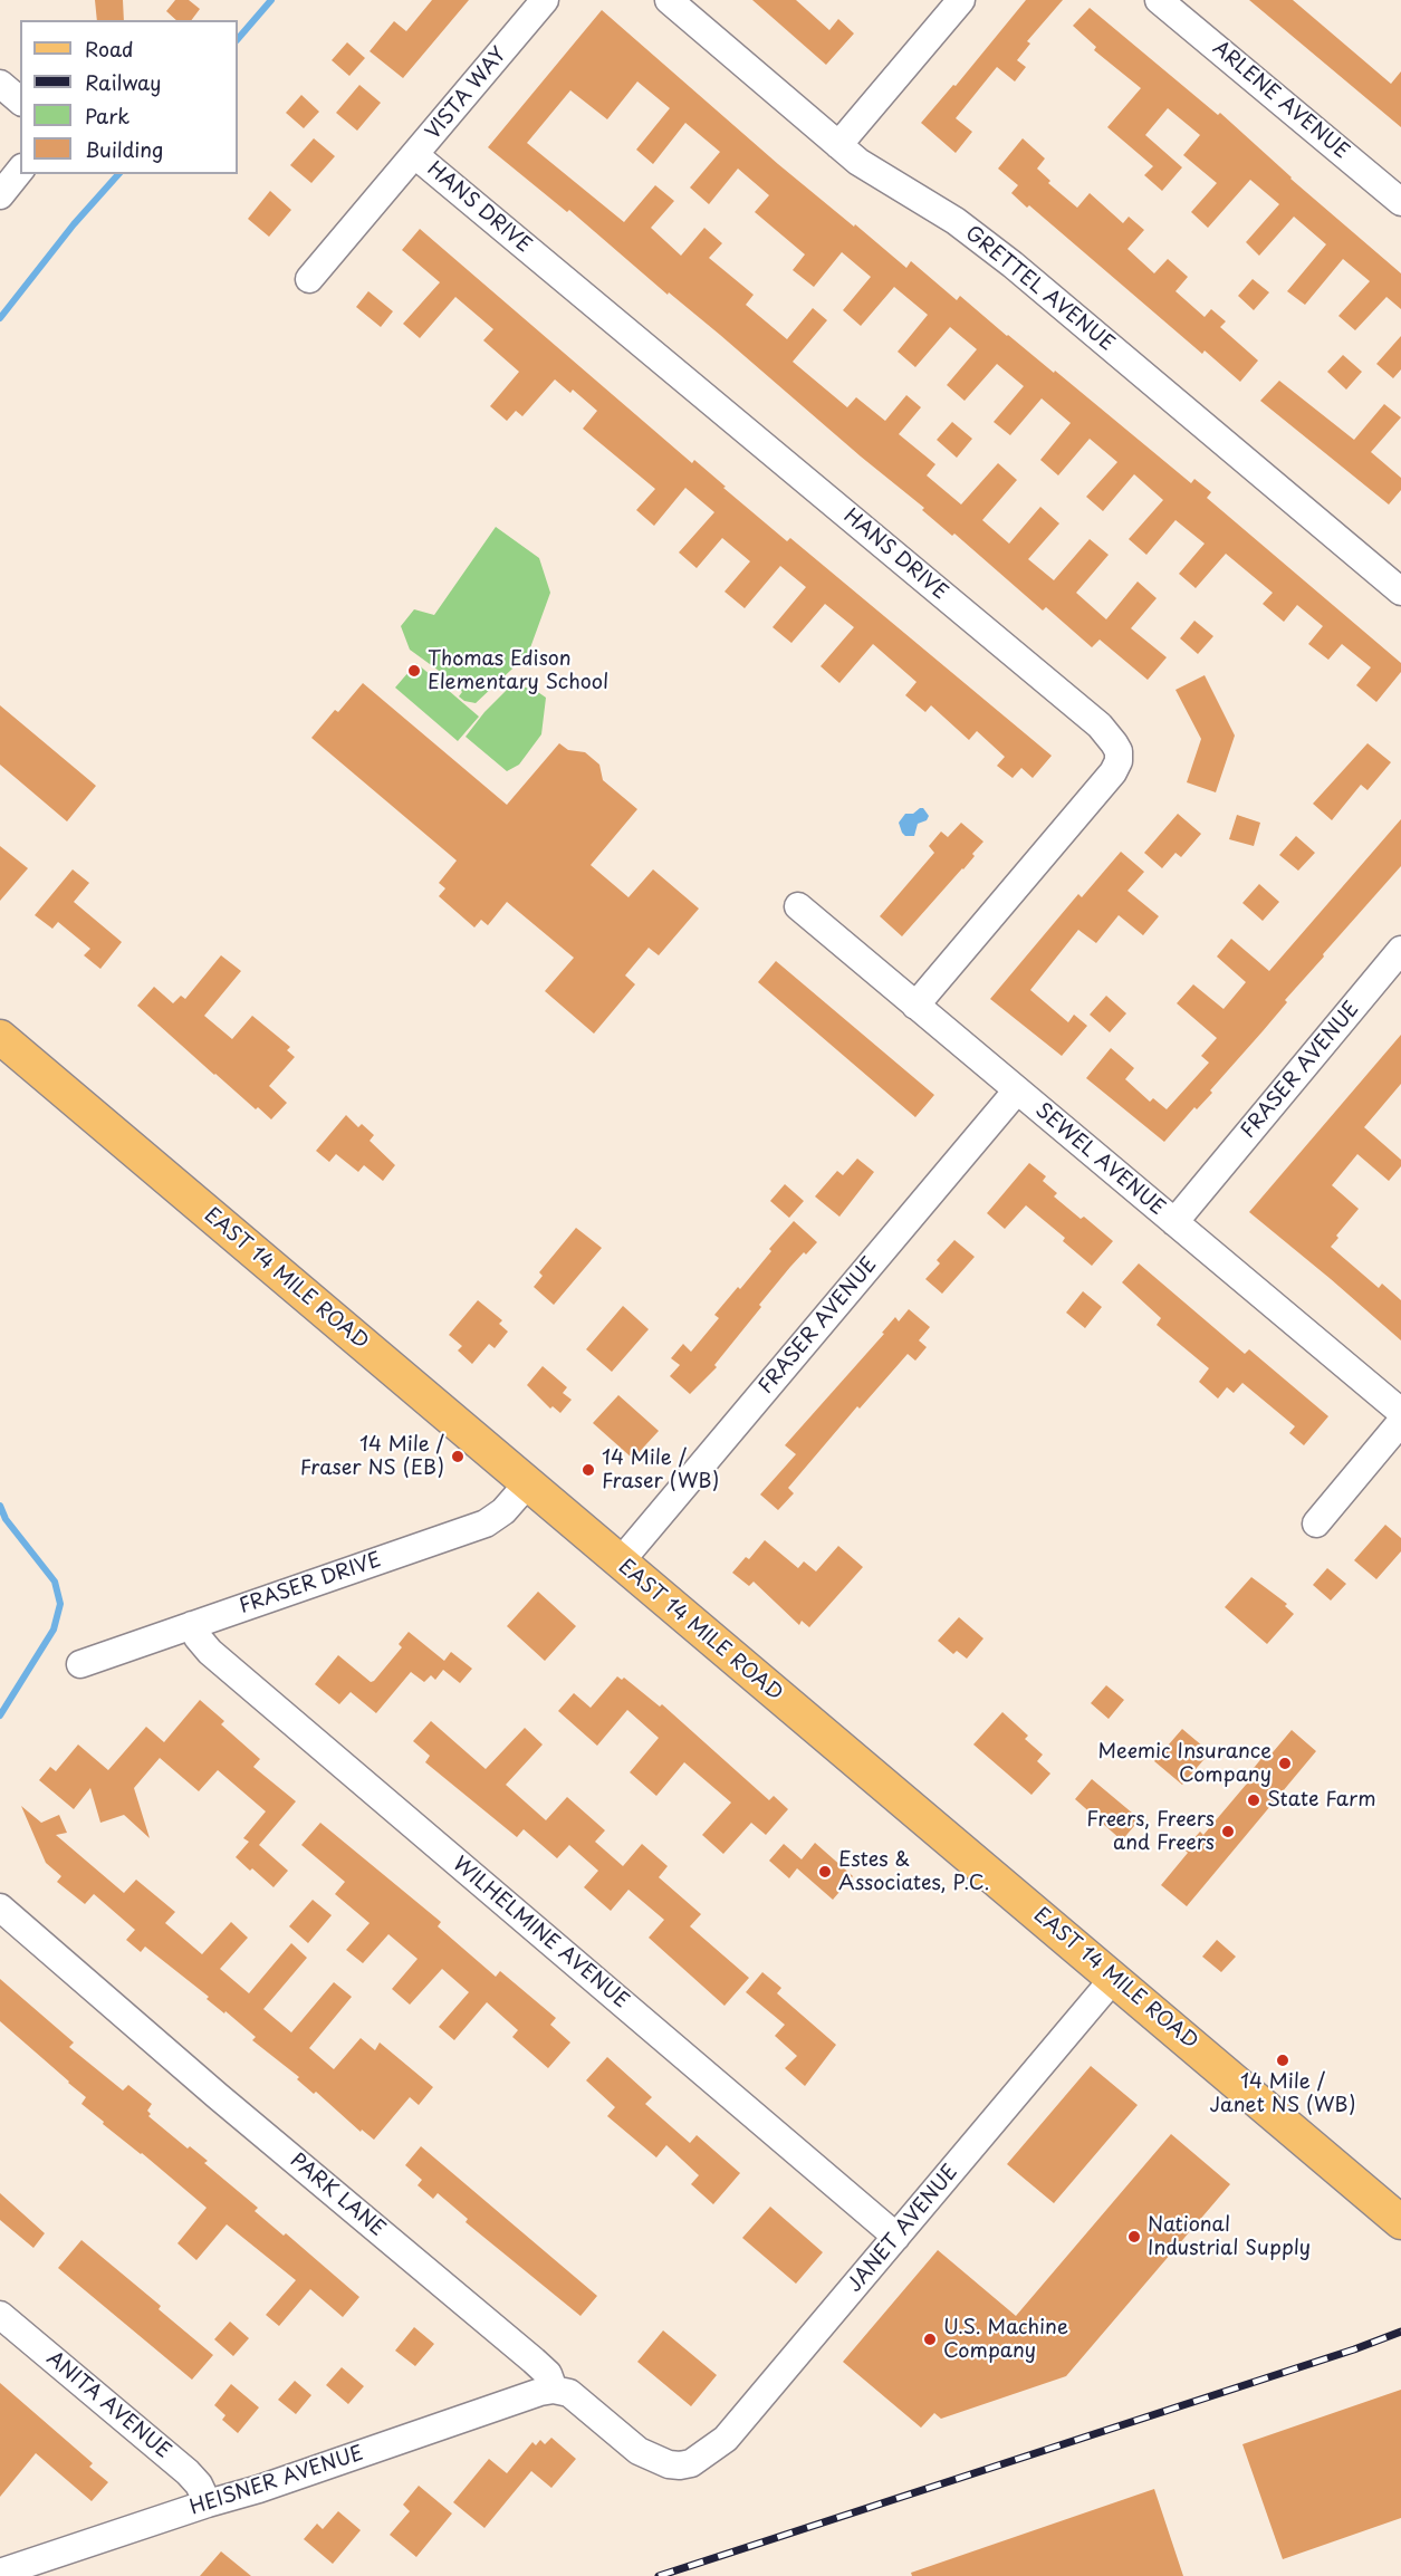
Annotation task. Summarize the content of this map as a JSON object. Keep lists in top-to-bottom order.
{
  "streets": {
    "main road": ["EAST 14 MILE ROAD"],
    "street": [
      "VISTA WAY",
      "ARLENE AVENUE",
      "HANS DRIVE",
      "GRETTEL AVENUE",
      "FRASER AVENUE",
      "SEWEL AVENUE",
      "FRASER DRIVE",
      "WILHELMINE AVENUE",
      "PARK LANE",
      "JANET AVENUE",
      "ANITA AVENUE",
      "HEISNER AVENUE"
    ]
  },
  "crossings": [
    ["VISTA WAY", "HANS DRIVE"],
    ["HANS DRIVE", "SEWEL AVENUE"],
    ["FRASER AVENUE", "SEWEL AVENUE"],
    ["FRASER AVENUE", "EAST 14 MILE ROAD"],
    ["EAST 14 MILE ROAD", "FRASER DRIVE"],
    ["EAST 14 MILE ROAD", "JANET AVENUE"],
    ["FRASER DRIVE", "WILHELMINE AVENUE"],
    ["WILHELMINE AVENUE", "JANET AVENUE"],
    ["PARK LANE", "JANET AVENUE"],
    ["PARK LANE", "HEISNER AVENUE"],
    ["ANITA AVENUE", "HEISNER AVENUE"]
  ],
  "places": [
    "Thomas Edison Elementary School",
    "14 Mile / Fraser NS (EB)",
    "14 Mile / Fraser (WB)",
    "Meemic Insurance Company",
    "State Farm",
    "Freers, Freers and Freers",
    "Estes & Associates, P.C.",
    "14 Mile / Janet NS (WB)",
    "National Industrial Supply",
    "U.S. Machine Company"
  ],
  "legend": [
    "Road",
    "Railway",
    "Park",
    "Building"
  ]
}
